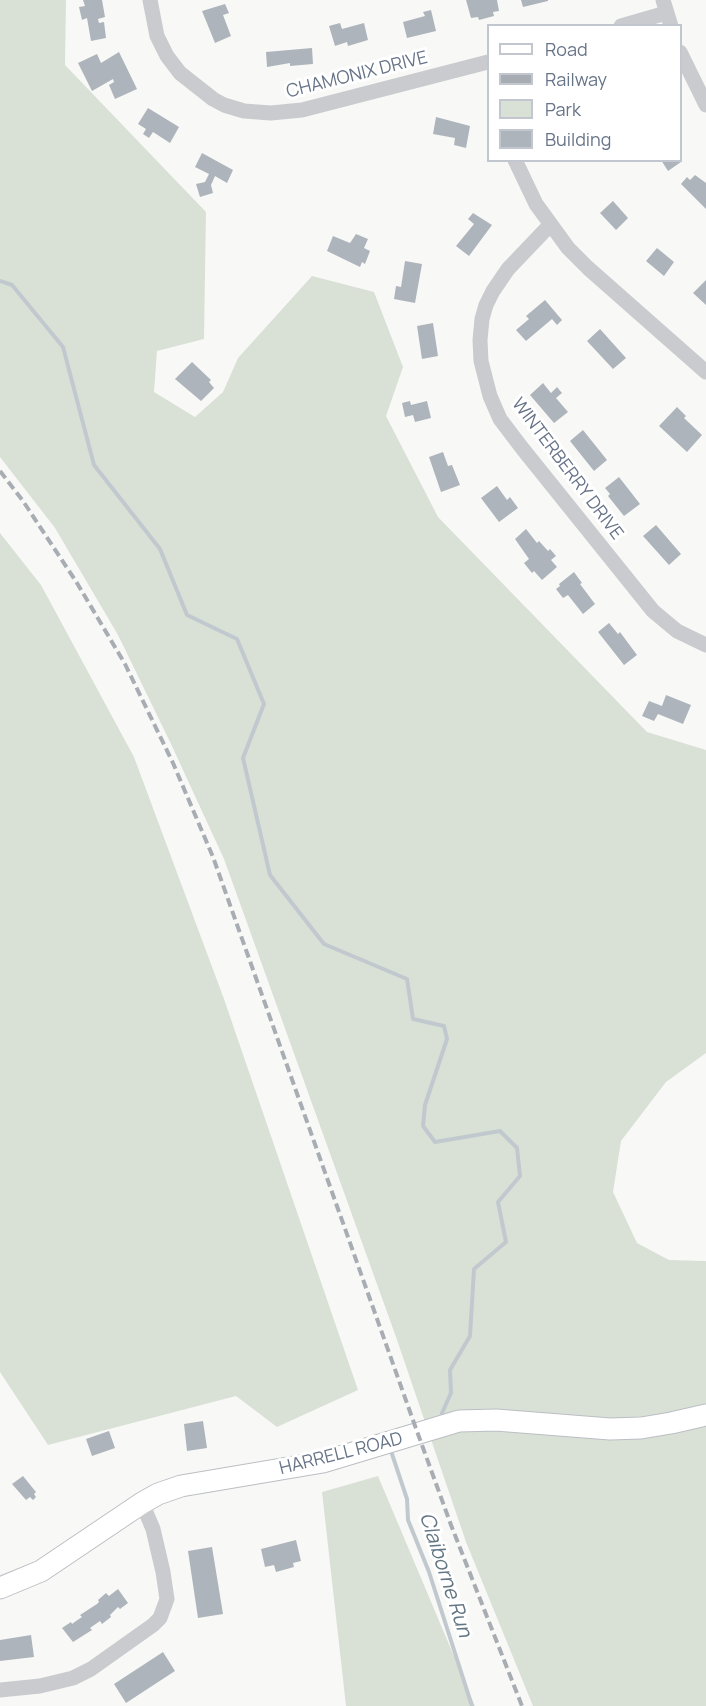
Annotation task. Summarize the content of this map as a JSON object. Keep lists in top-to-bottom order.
{
  "streets": {
    "street": ["CHAMONIX DRIVE", "WINTERBERRY DRIVE", "HARRELL ROAD"]
  },
  "water": ["Claiborne Run"],
  "legend": [
    "Road",
    "Railway",
    "Park",
    "Building"
  ]
}
